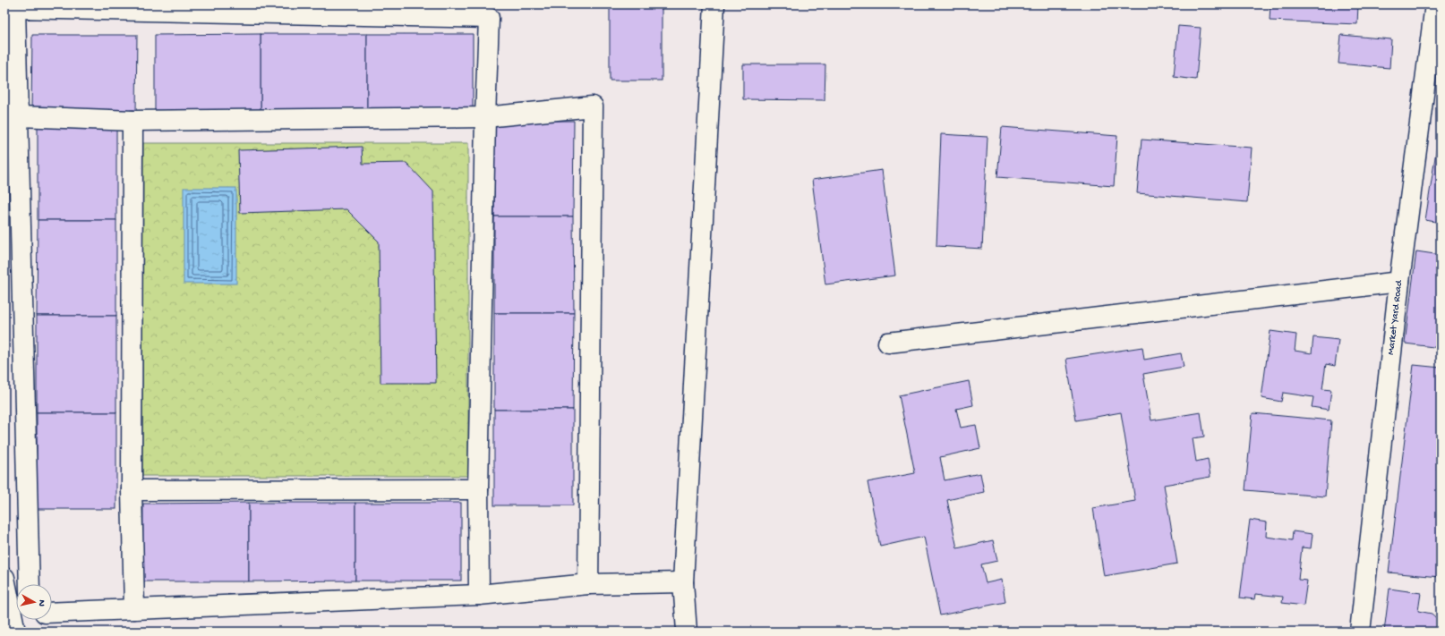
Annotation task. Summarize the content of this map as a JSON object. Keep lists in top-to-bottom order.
{
  "streets": {
    "street": ["Market Yard Road"]
  },
  "north": "right"
}
